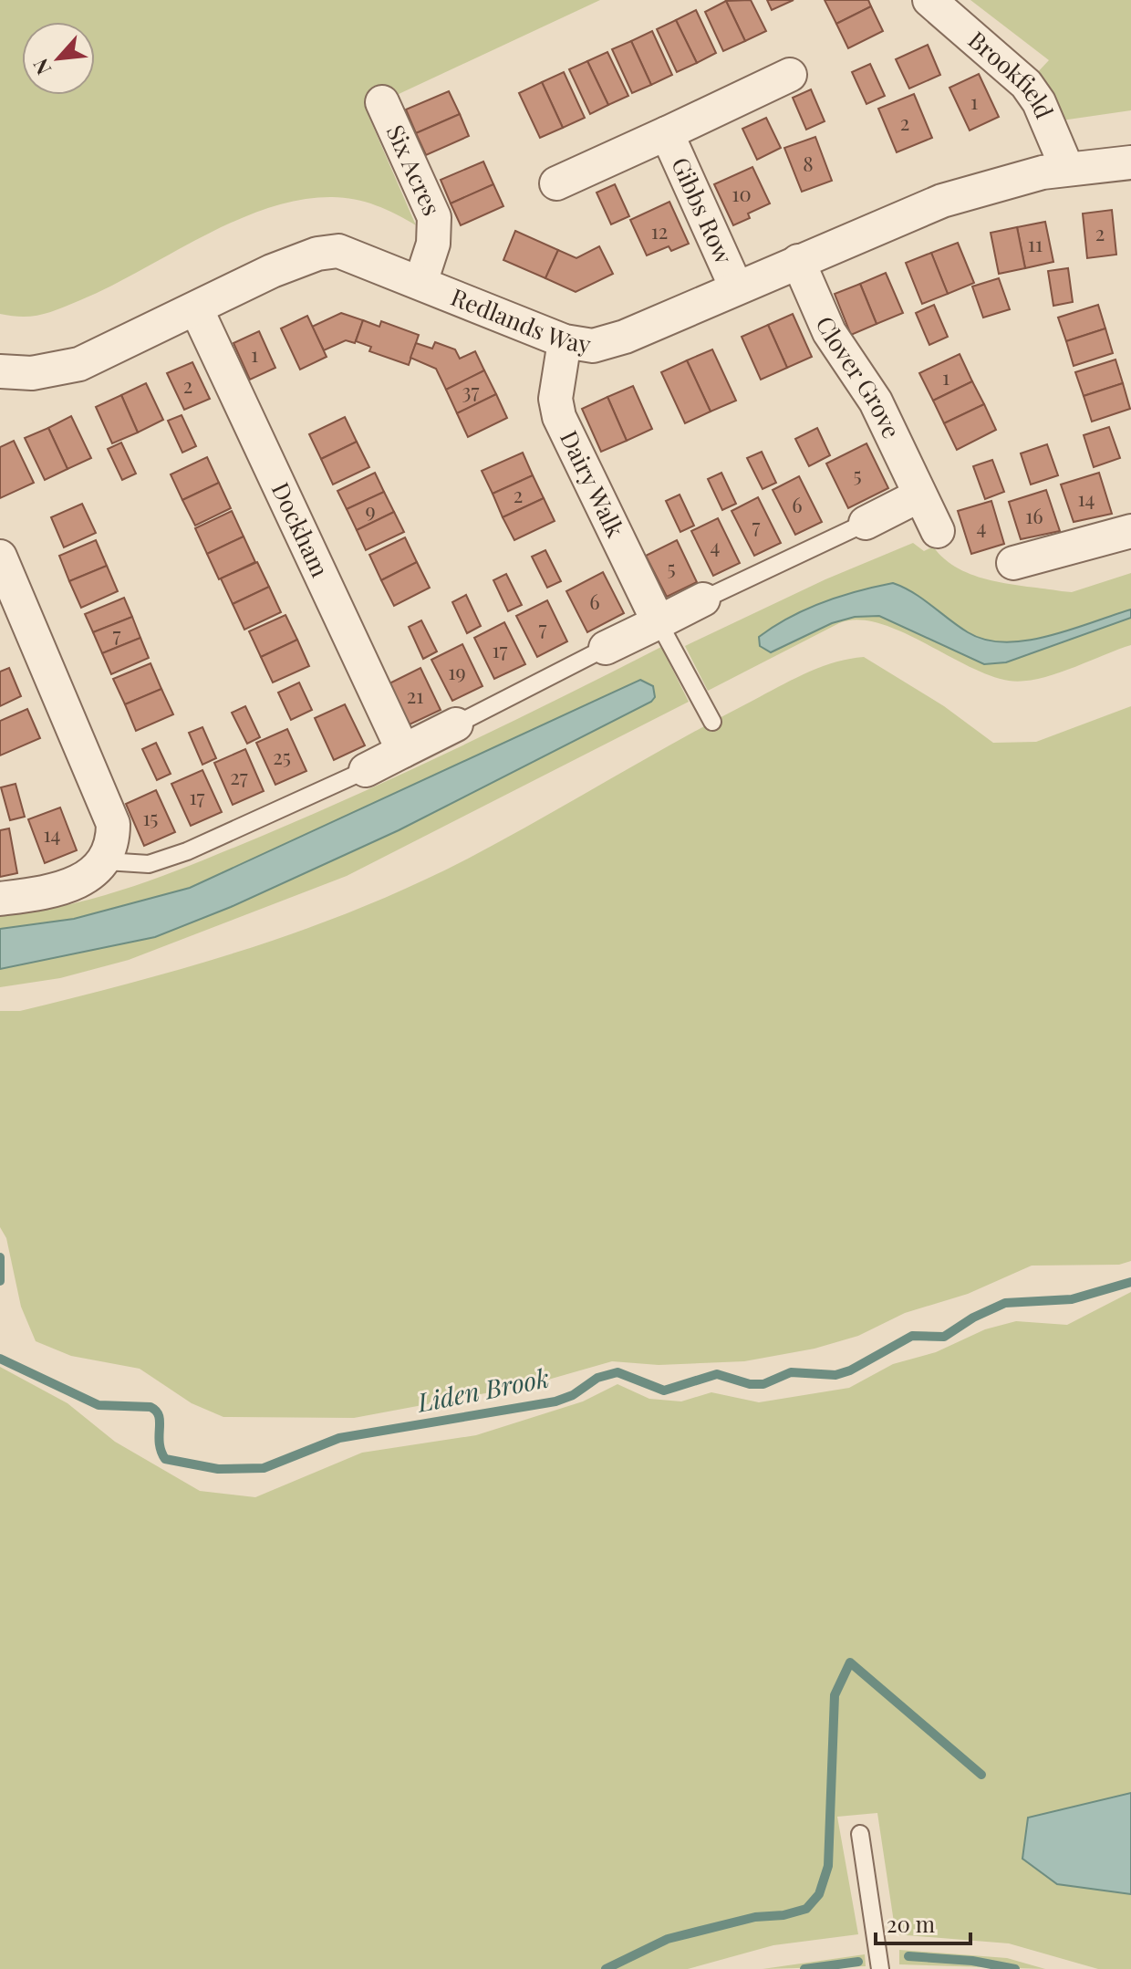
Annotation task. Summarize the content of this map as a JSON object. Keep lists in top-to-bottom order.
{
  "streets": {
    "street": [
      "Brookfield",
      "Six Acres",
      "Gibbs Row",
      "Redlands Way",
      "Clover Grove",
      "Dairy Walk",
      "Dockham"
    ]
  },
  "crossings": [
    ["Brookfield", "Redlands Way"],
    ["Six Acres", "Redlands Way"],
    ["Gibbs Row", "Redlands Way"],
    ["Redlands Way", "Clover Grove"],
    ["Redlands Way", "Dairy Walk"],
    ["Redlands Way", "Dockham"]
  ],
  "water": ["Liden Brook"],
  "house_numbers": [
    "1",
    "2",
    "8",
    "10",
    "12",
    "2",
    "11",
    "1",
    "1",
    "2",
    "37",
    "5",
    "2",
    "14",
    "6",
    "9",
    "16",
    "7",
    "4",
    "4",
    "5",
    "6",
    "7",
    "7",
    "17",
    "19",
    "21",
    "25",
    "27",
    "17",
    "15",
    "14"
  ],
  "scale_bar": "20 m",
  "north": "bottom left"
}
